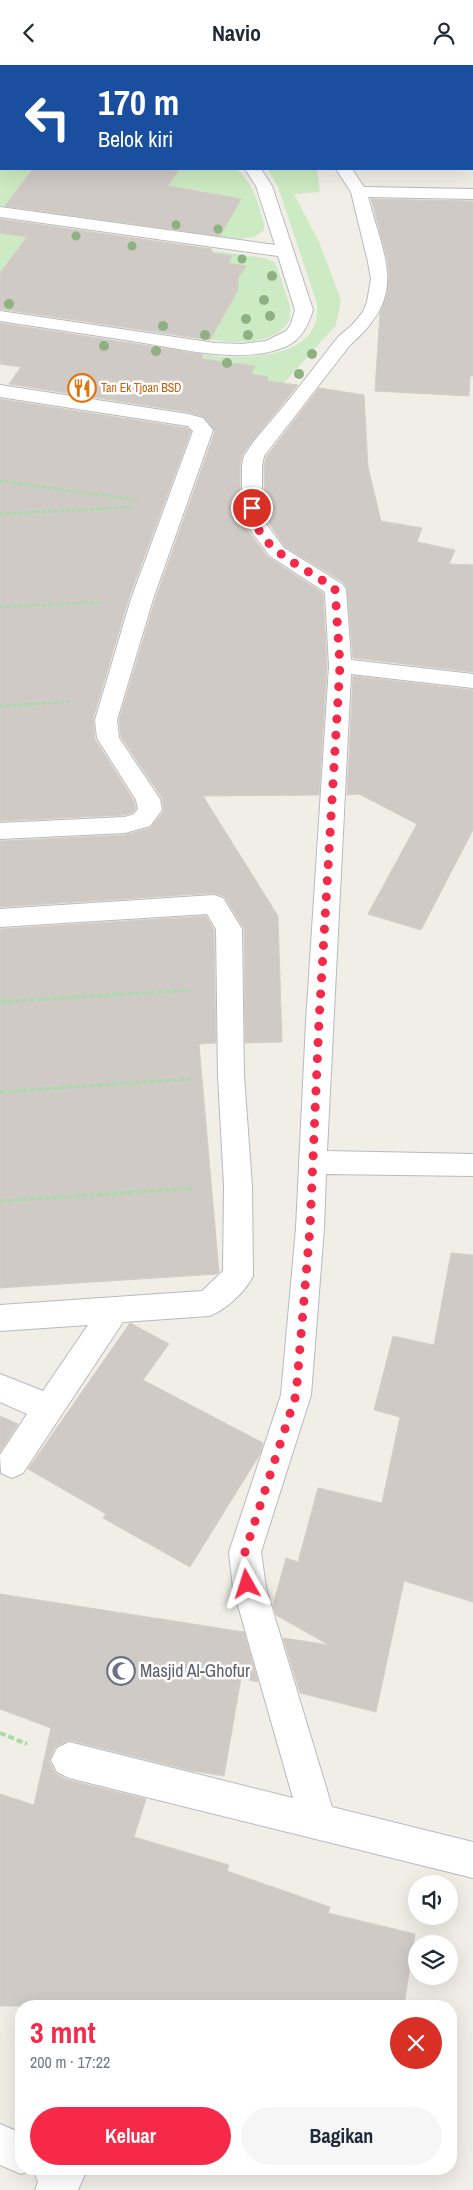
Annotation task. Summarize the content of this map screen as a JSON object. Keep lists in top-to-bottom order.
{
  "places": {
    "restaurant": ["Tan Ek Tjoan BSD"],
    "mosque": ["Masjid Al-Ghofur"]
  },
  "page": {
    "header": "Navio",
    "turn": ["170 m", "Belok kiri"],
    "heading": ["3 mnt", "200 m · 17:22"],
    "buttons": ["Keluar", "Bagikan"]
  }
}
